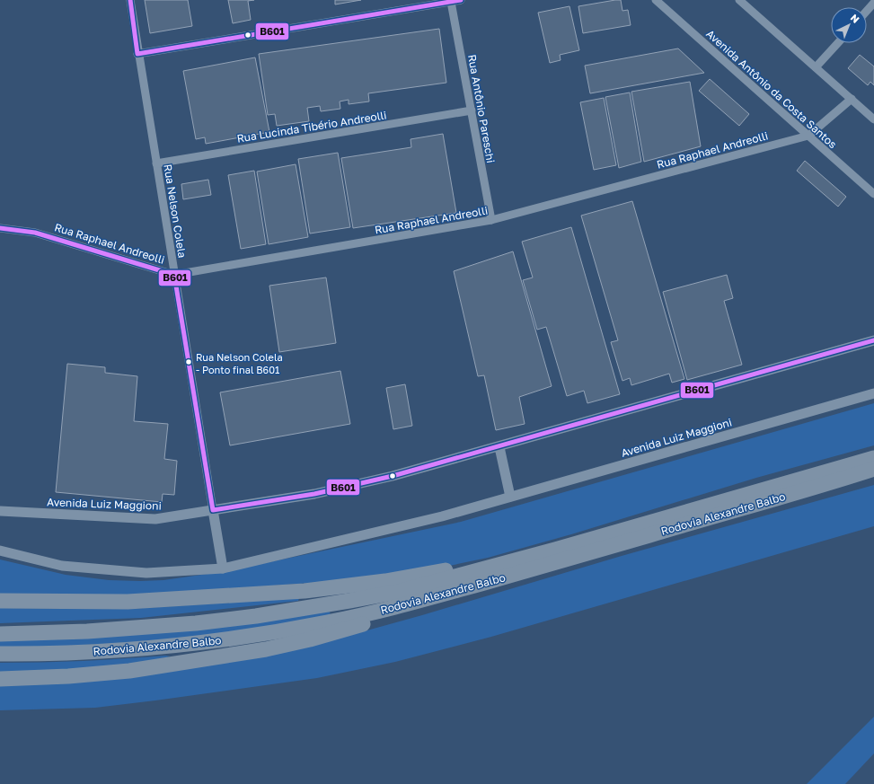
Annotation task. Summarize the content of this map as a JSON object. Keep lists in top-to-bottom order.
{
  "streets": {
    "highway": ["Rodovia Alexandre Balbo"],
    "street": [
      "Avenida Antônio da Costa Santos",
      "Rua Antônio Pareschi",
      "Rua Lucinda Tibério Andreolli",
      "Rua Raphael Andreolli",
      "Rua Nelson Colela",
      "Avenida Luiz Maggioni"
    ]
  },
  "crossings": [
    ["Avenida Antônio da Costa Santos", "Rua Raphael Andreolli"],
    ["Rua Antônio Pareschi", "Rua Lucinda Tibério Andreolli"],
    ["Rua Antônio Pareschi", "Rua Raphael Andreolli"],
    ["Rua Lucinda Tibério Andreolli", "Rua Nelson Colela"],
    ["Rua Raphael Andreolli", "Rua Nelson Colela"],
    ["Rua Nelson Colela", "Avenida Luiz Maggioni"]
  ],
  "places": ["Rua Nelson Colela - Ponto final B601"],
  "lines": ["transit line B601"],
  "north": "top right"
}
